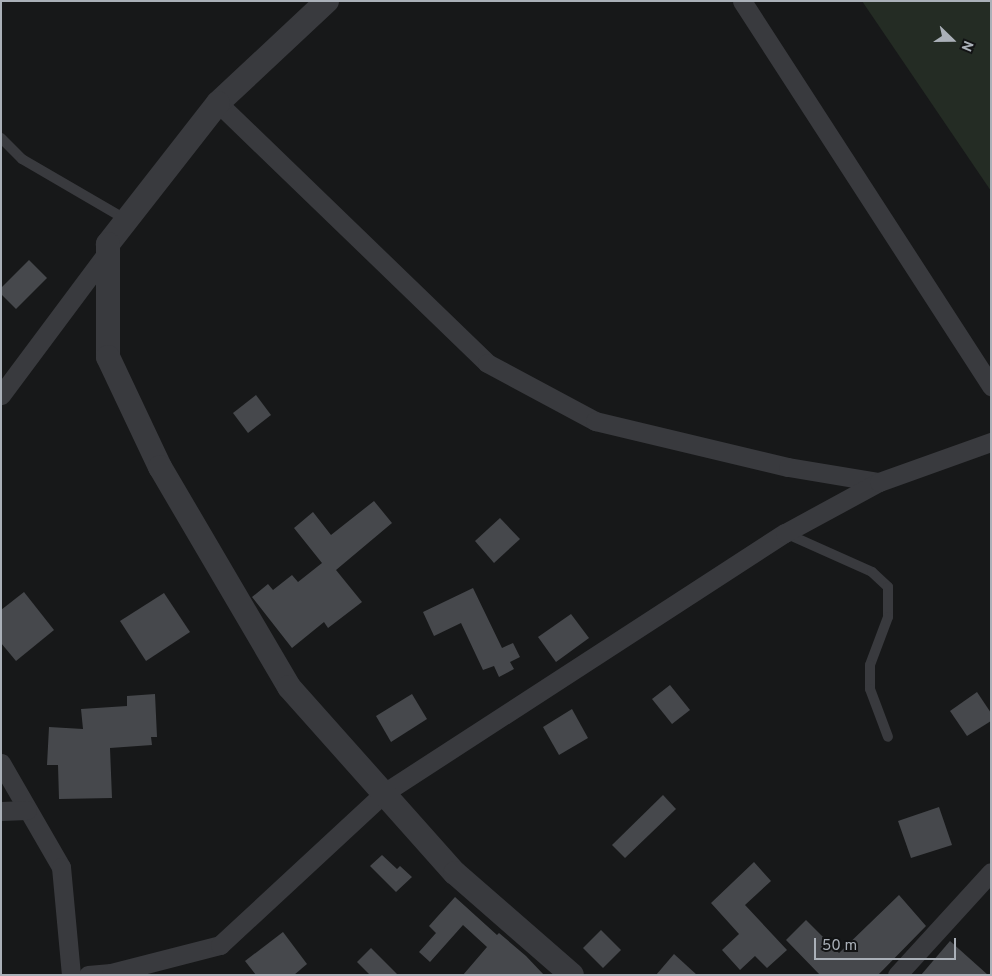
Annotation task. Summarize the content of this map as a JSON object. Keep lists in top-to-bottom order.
{
  "scale_bar": "50 m",
  "north": "right"
}
